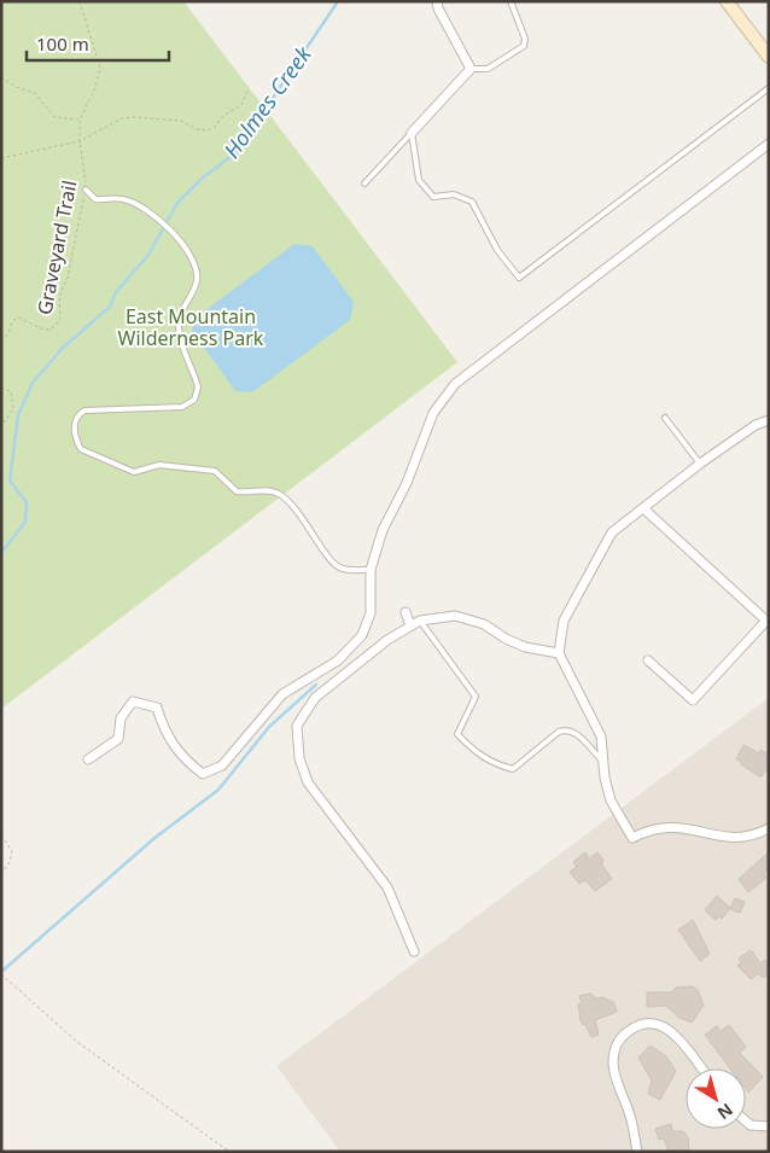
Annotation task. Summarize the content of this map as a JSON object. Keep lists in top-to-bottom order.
{
  "streets": {
    "path": ["Graveyard Trail"]
  },
  "water": ["Holmes Creek"],
  "parks": ["East Mountain Wilderness Park"],
  "scale_bar": "100 m",
  "north": "bottom right"
}
